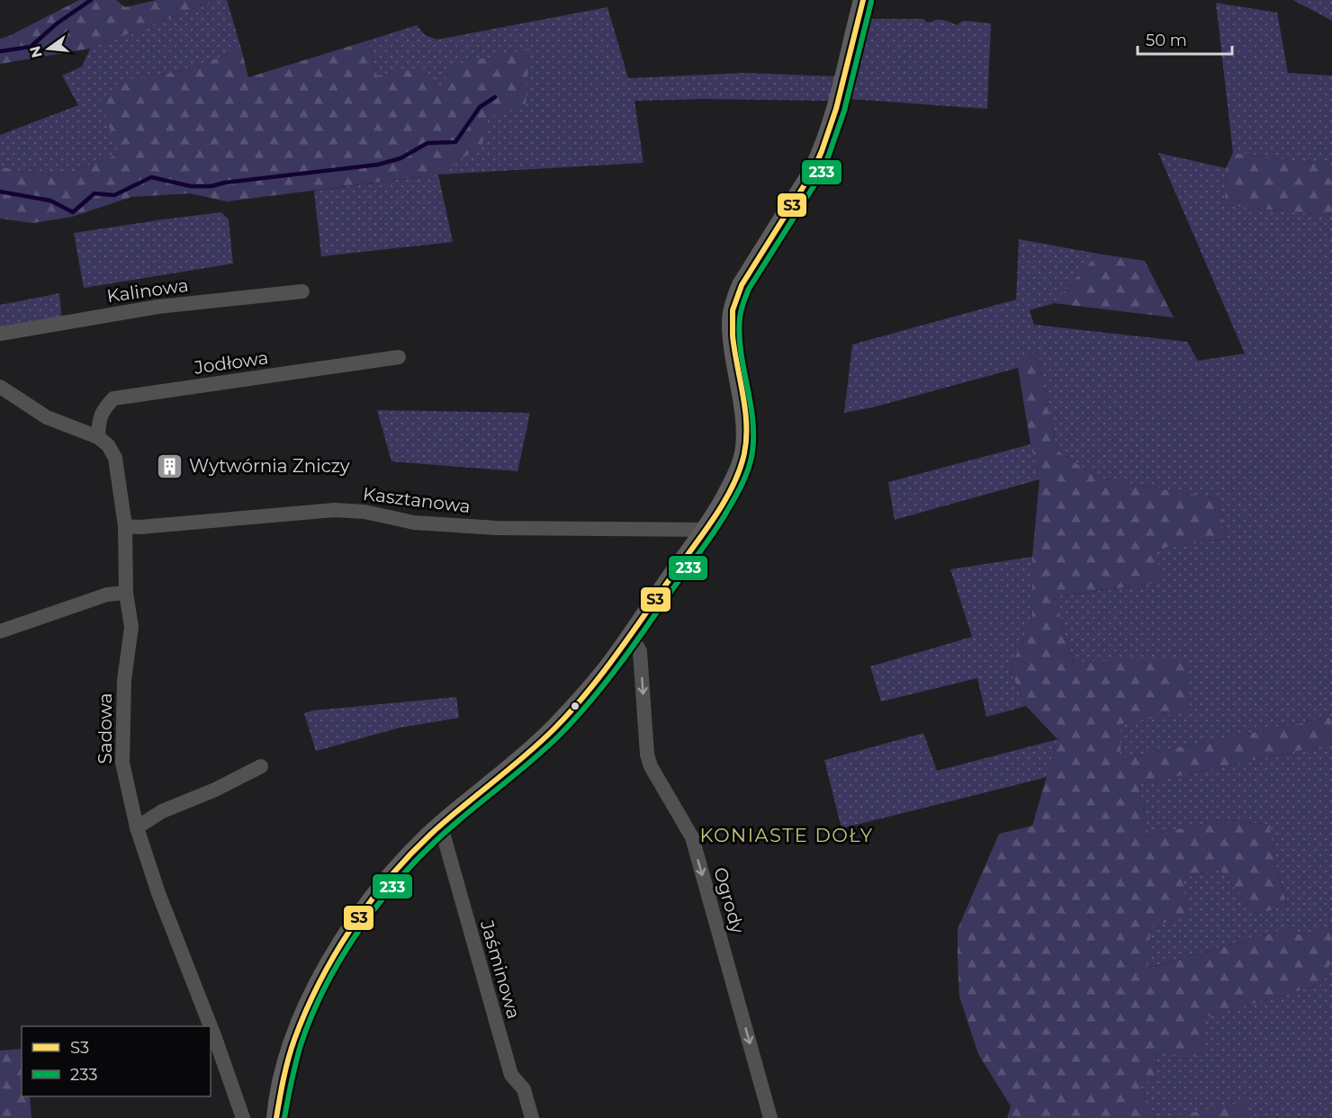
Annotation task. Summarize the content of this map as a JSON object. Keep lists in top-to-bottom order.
{
  "streets": {
    "street": [
      "Kalinowa",
      "Jodłowa",
      "Kasztanowa",
      "Sadowa",
      "Ogrody",
      "Jaśminowa"
    ]
  },
  "crossings": [
    ["Jodłowa", "Sadowa"],
    ["Kasztanowa", "Sadowa"]
  ],
  "one_way": ["Ogrody"],
  "districts": ["KONIASTE DOŁY"],
  "places": {
    "building": ["Wytwórnia Zniczy"]
  },
  "lines": ["transit line S3", "transit line 233"],
  "legend": ["S3", "233"],
  "scale_bar": "50 m",
  "north": "left"
}
